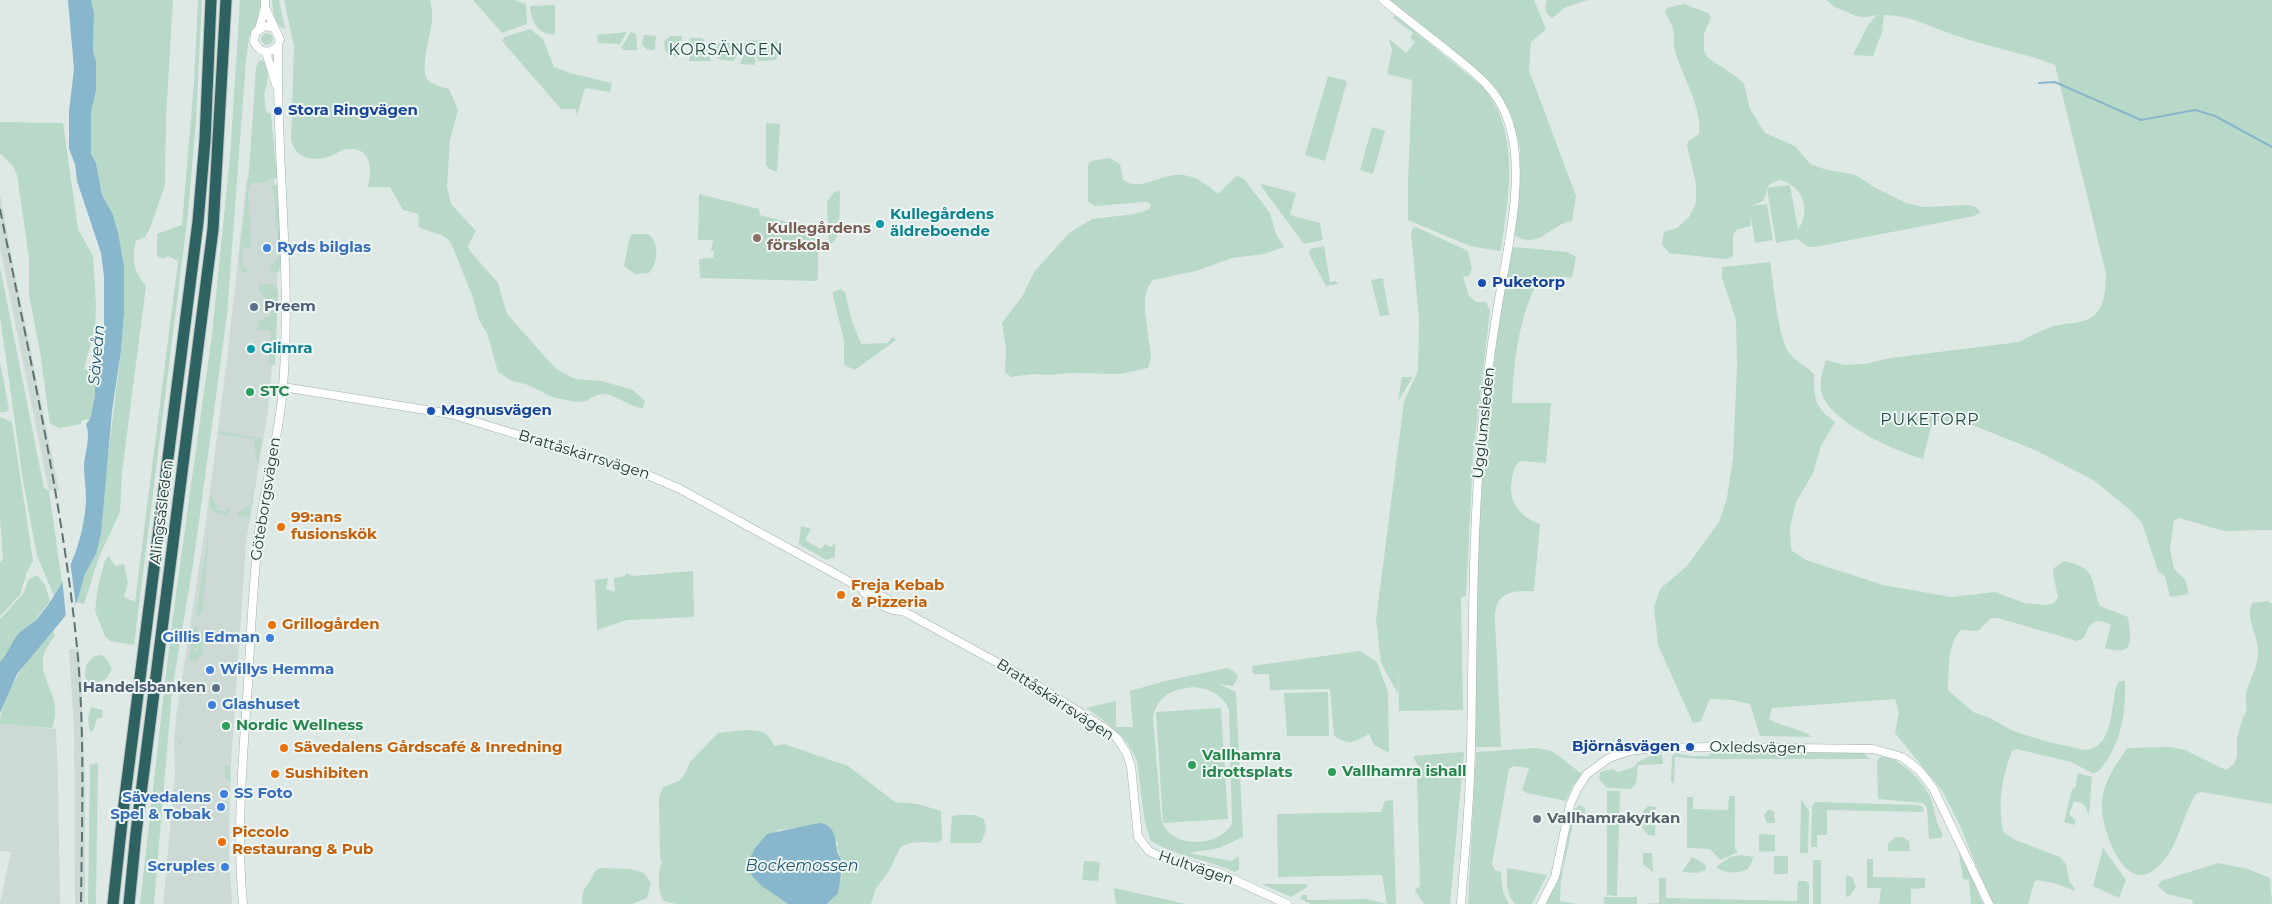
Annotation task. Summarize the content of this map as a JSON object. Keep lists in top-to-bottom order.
{
  "streets": {
    "highway": ["Alingsåsleden"],
    "street": [
      "Ugglumsleden",
      "Brattåskärrsvägen",
      "Göteborgsvägen",
      "Oxledsvägen",
      "Hultvägen"
    ]
  },
  "crossings": [
    ["Brattåskärrsvägen", "Göteborgsvägen"],
    ["Brattåskärrsvägen", "Hultvägen"]
  ],
  "districts": ["KORSÄNGEN", "PUKETORP"],
  "water": ["Säveån", "Bockemossen"],
  "places": [
    "Stora Ringvägen",
    "Kullegårdens äldreboende",
    "Kullegårdens förskola",
    "Ryds bilglas",
    "Puketorp",
    "Preem",
    "Glimra",
    "STC",
    "Magnusvägen",
    "99:ans fusionskök",
    "Freja Kebab & Pizzeria",
    "Grillogården",
    "Gillis Edman",
    "Willys Hemma",
    "Handelsbanken",
    "Glashuset",
    "Nordic Wellness",
    "Björnåsvägen",
    "Sävedalens Gårdscafé & Inredning",
    "Vallhamra idrottsplats",
    "Vallhamra ishall",
    "Sushibiten",
    "SS Foto",
    "Sävedalens Spel & Tobak",
    "Vallhamrakyrkan",
    "Piccolo Restaurang & Pub",
    "Scruples"
  ]
}
